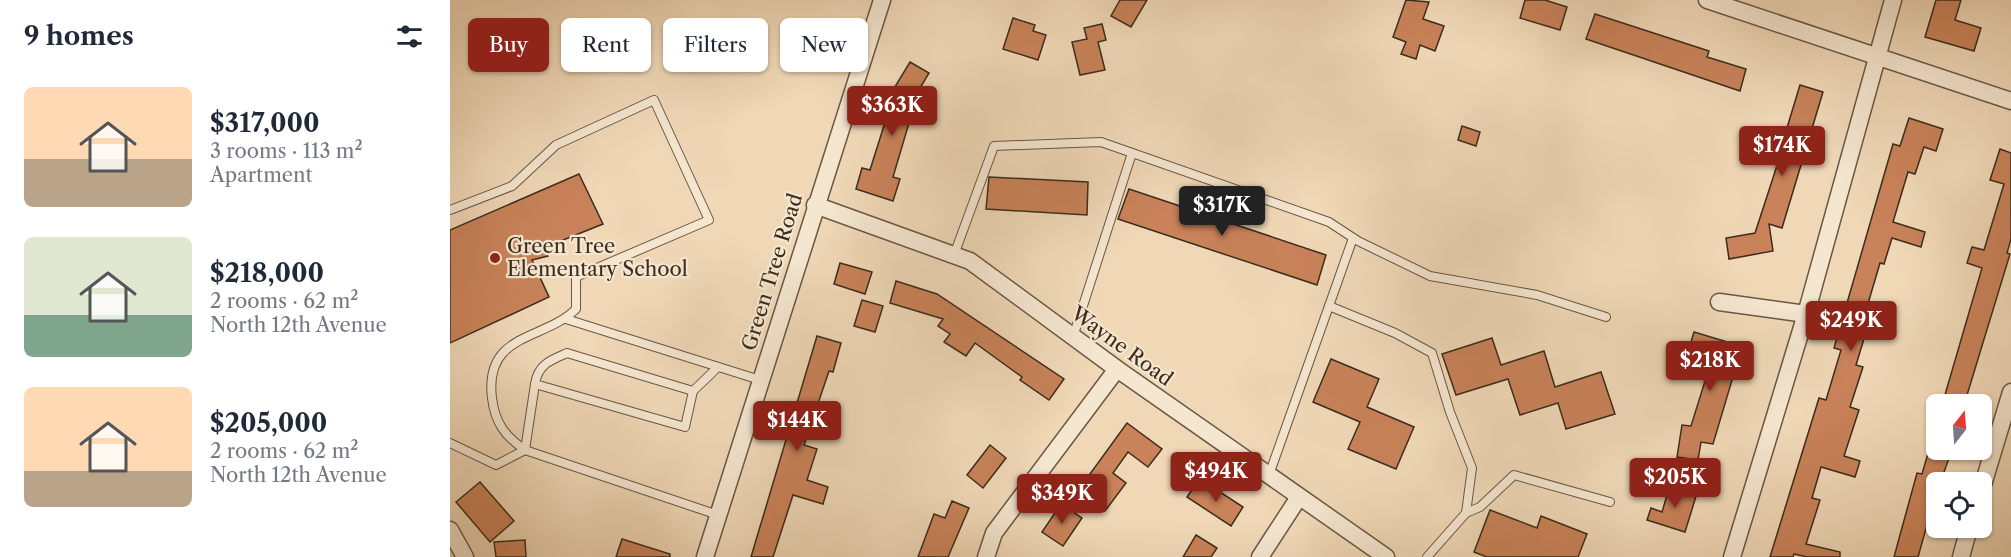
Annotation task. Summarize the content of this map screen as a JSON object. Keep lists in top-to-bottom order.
{
  "streets": {
    "street": ["Green Tree Road", "Wayne Road"]
  },
  "crossings": [
    ["Green Tree Road", "Wayne Road"]
  ],
  "places": ["Green Tree Elementary School"],
  "north": "top",
  "page": {
    "heading": "9 homes",
    "chip": [
      "Buy",
      "Rent",
      "Filters",
      "New"
    ],
    "list": [
      {
        "name": "$317,000",
        "note": "3 rooms · 113 m² · Apartment"
      },
      {
        "name": "$218,000",
        "note": "2 rooms · 62 m² · North 12th Avenue"
      },
      {
        "name": "$205,000",
        "note": "2 rooms · 62 m² · North 12th Avenue"
      }
    ],
    "price": [
      "$363K",
      "$174K",
      "$317K",
      "$249K",
      "$218K",
      "$144K",
      "$494K",
      "$205K",
      "$349K"
    ]
  }
}
